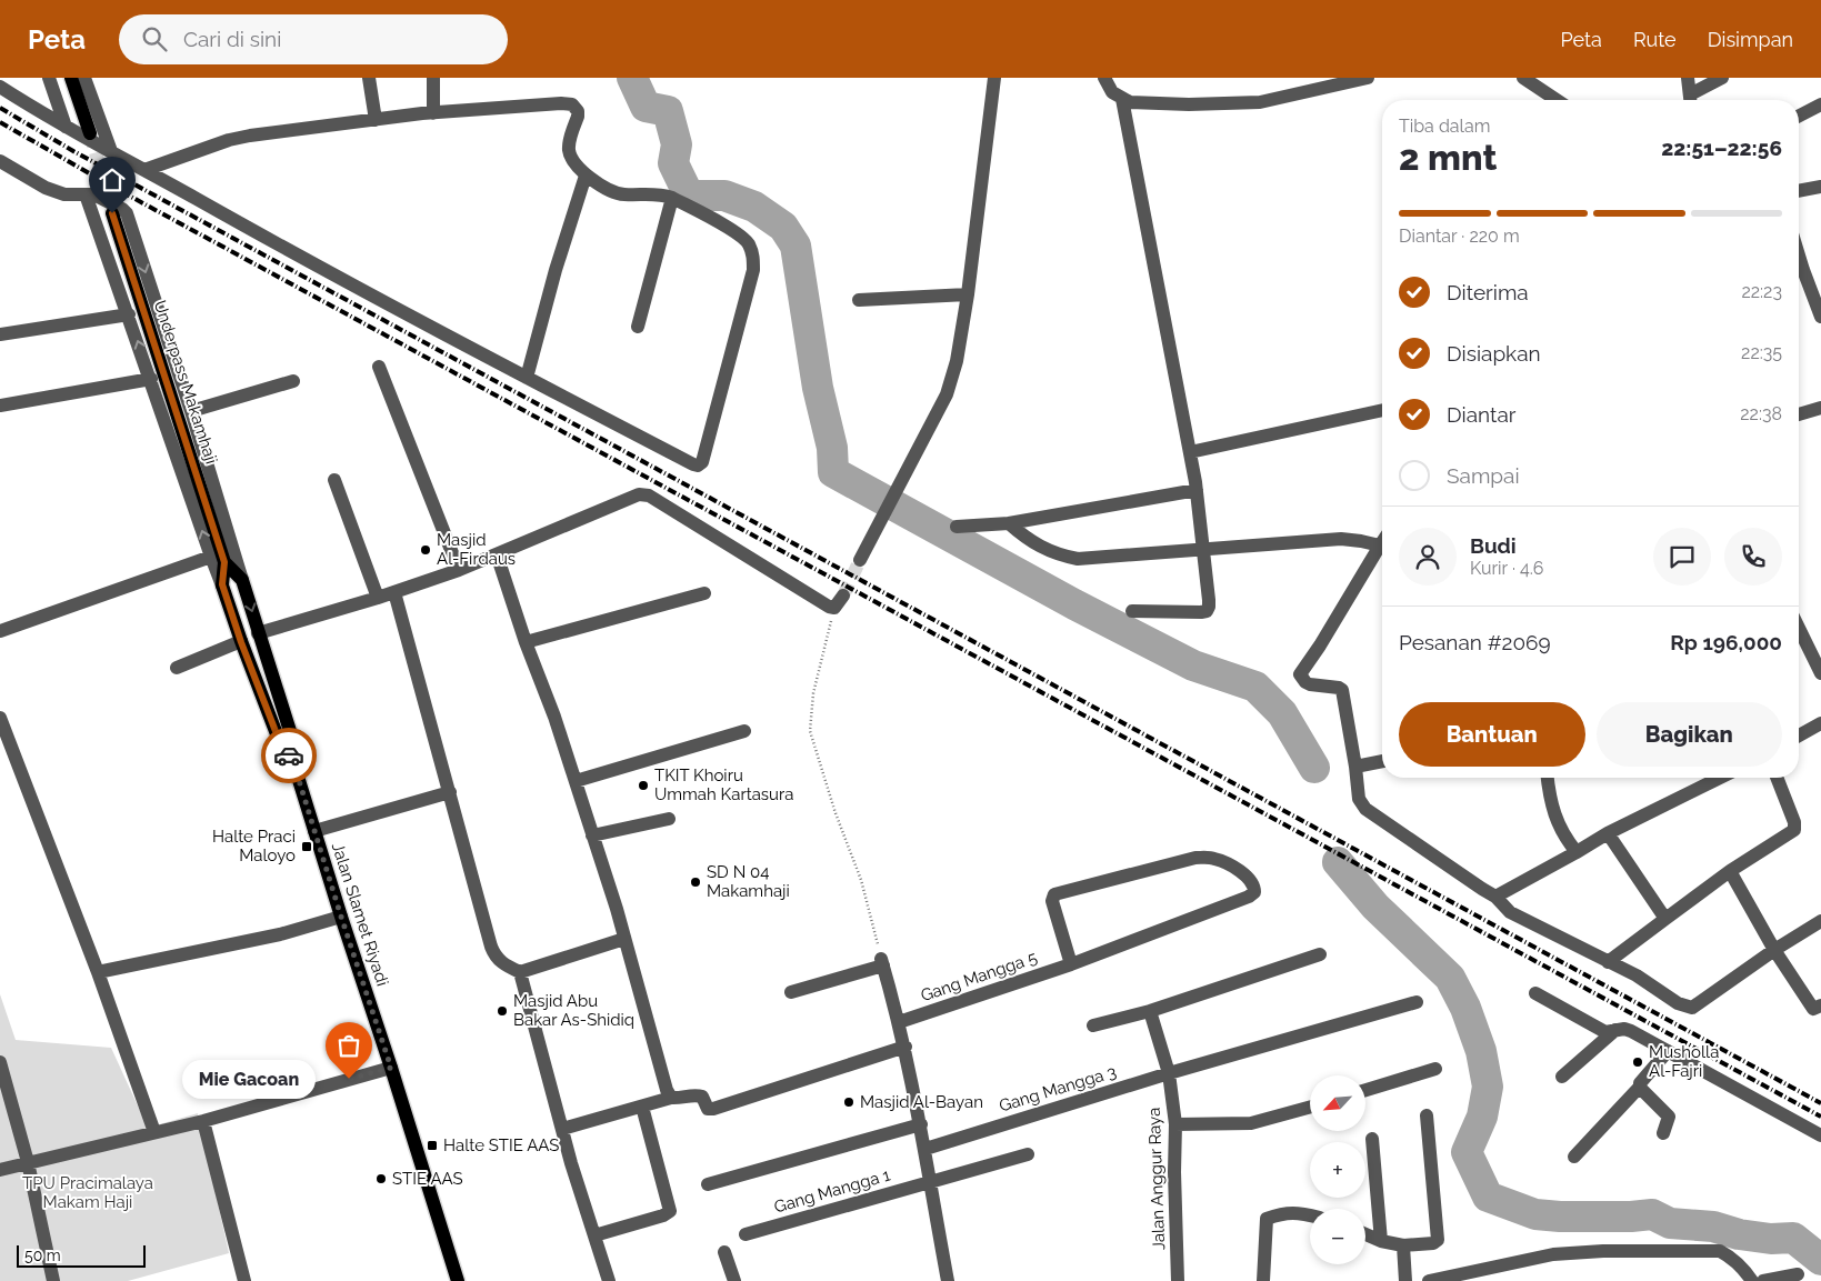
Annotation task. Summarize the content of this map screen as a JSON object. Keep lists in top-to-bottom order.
{
  "streets": {
    "main road": ["Underpass Makamhaji", "Jalan Slamet Riyadi"],
    "street": [
      "Gang Mangga 5",
      "Gang Mangga 3",
      "Jalan Anggur Raya",
      "Gang Mangga 1"
    ]
  },
  "crossings": [
    ["Underpass Makamhaji", "Jalan Slamet Riyadi"],
    ["Gang Mangga 3", "Jalan Anggur Raya"]
  ],
  "parks": ["TPU Pracimalaya Makam Haji"],
  "places": {
    "other": [
      "Masjid Al-Firdaus",
      "TKIT Khoiru Ummah Kartasura",
      "SD N 04 Makamhaji",
      "Masjid Abu Bakar As-Shidiq",
      "Musholla Al-Fajri",
      "Mie Gacoan",
      "Masjid Al-Bayan",
      "STIE AAS"
    ],
    "transit": ["Halte Praci Maloyo", "Halte STIE AAS"]
  },
  "scale_bar": "50 m",
  "north": "bottom left",
  "page": {
    "header": "Peta",
    "search": "Cari di sini",
    "nav": ["Peta", "Rute", "Disimpan"],
    "heading": ["2 mnt", "Tiba dalam", "22:51–22:56"],
    "panel": [
      "Budi",
      "Kurir · 4.6",
      "Pesanan #2069",
      "Rp 196,000"
    ],
    "bar": "Diantar · 220 m",
    "list": [
      ["Diterima", "22:23"],
      ["Disiapkan", "22:35"],
      ["Diantar", "22:38"],
      "Sampai"
    ],
    "buttons": ["Bantuan", "Bagikan"],
    "bubble": "Mie Gacoan",
    "map_buttons": ["+", "−"],
    "scale": "50 m"
  }
}
